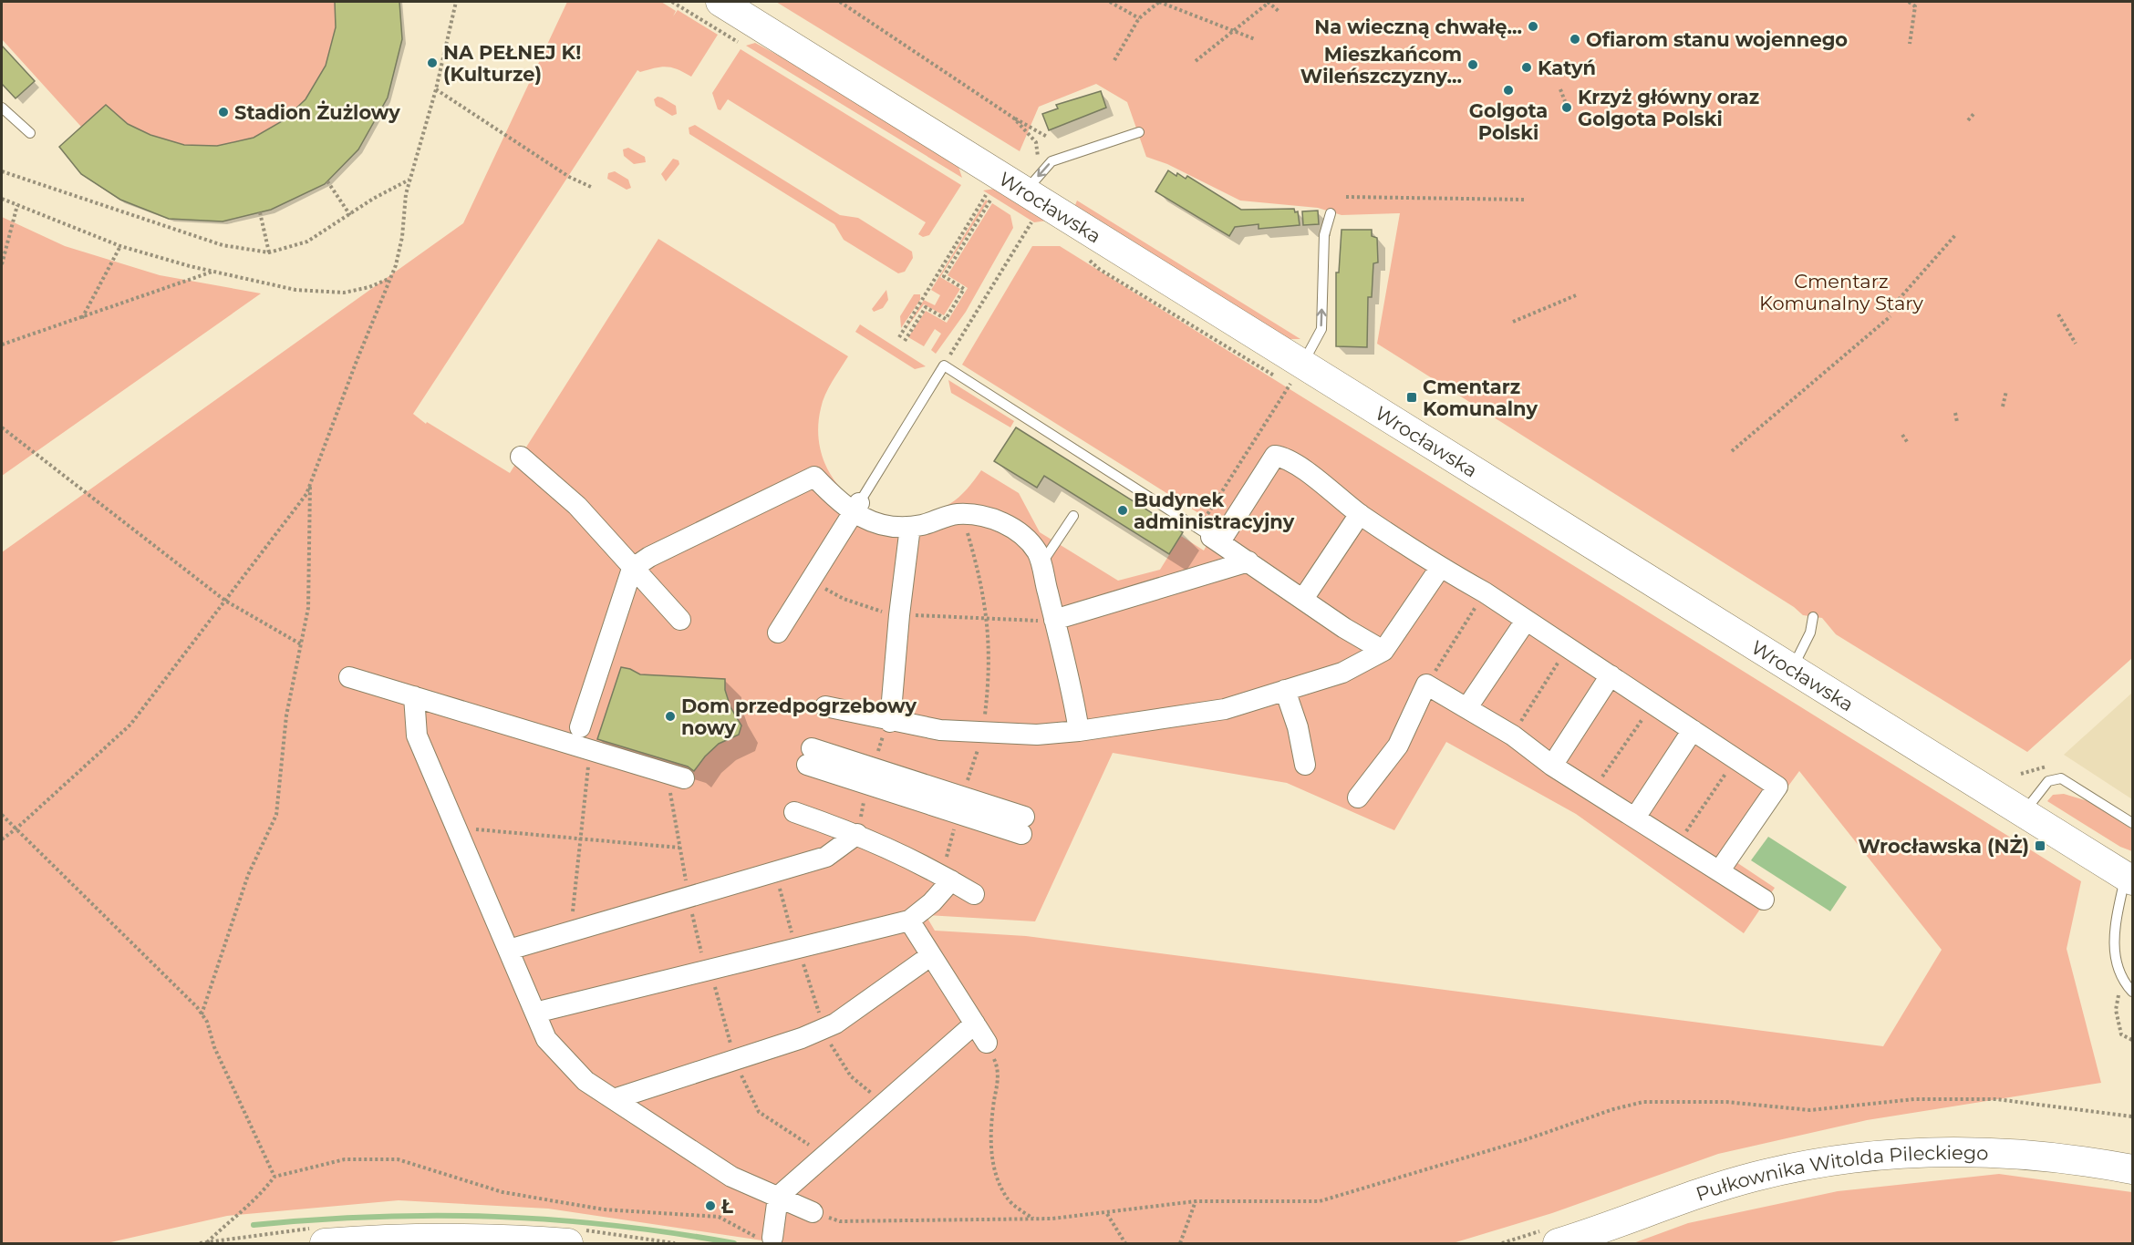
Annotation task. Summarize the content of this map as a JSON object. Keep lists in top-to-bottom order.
{
  "streets": {
    "main road": ["Wrocławska", "Pułkownika Witolda Pileckiego"]
  },
  "parks": ["Cmentarz Komunalny Stary"],
  "places": {
    "other": [
      "Na wieczną chwałę...",
      "Ofiarom stanu wojennego",
      "NA PEŁNEJ K! (Kulturze)",
      "Mieszkańcom Wileńszczyzny...",
      "Katyń",
      "Golgota Polski",
      "Krzyż główny oraz Golgota Polski",
      "Stadion Żużlowy",
      "Budynek administracyjny",
      "Dom przedpogrzebowy nowy",
      "Ł"
    ],
    "transit": ["Cmentarz Komunalny", "Wrocławska (NŻ)"]
  }
}
